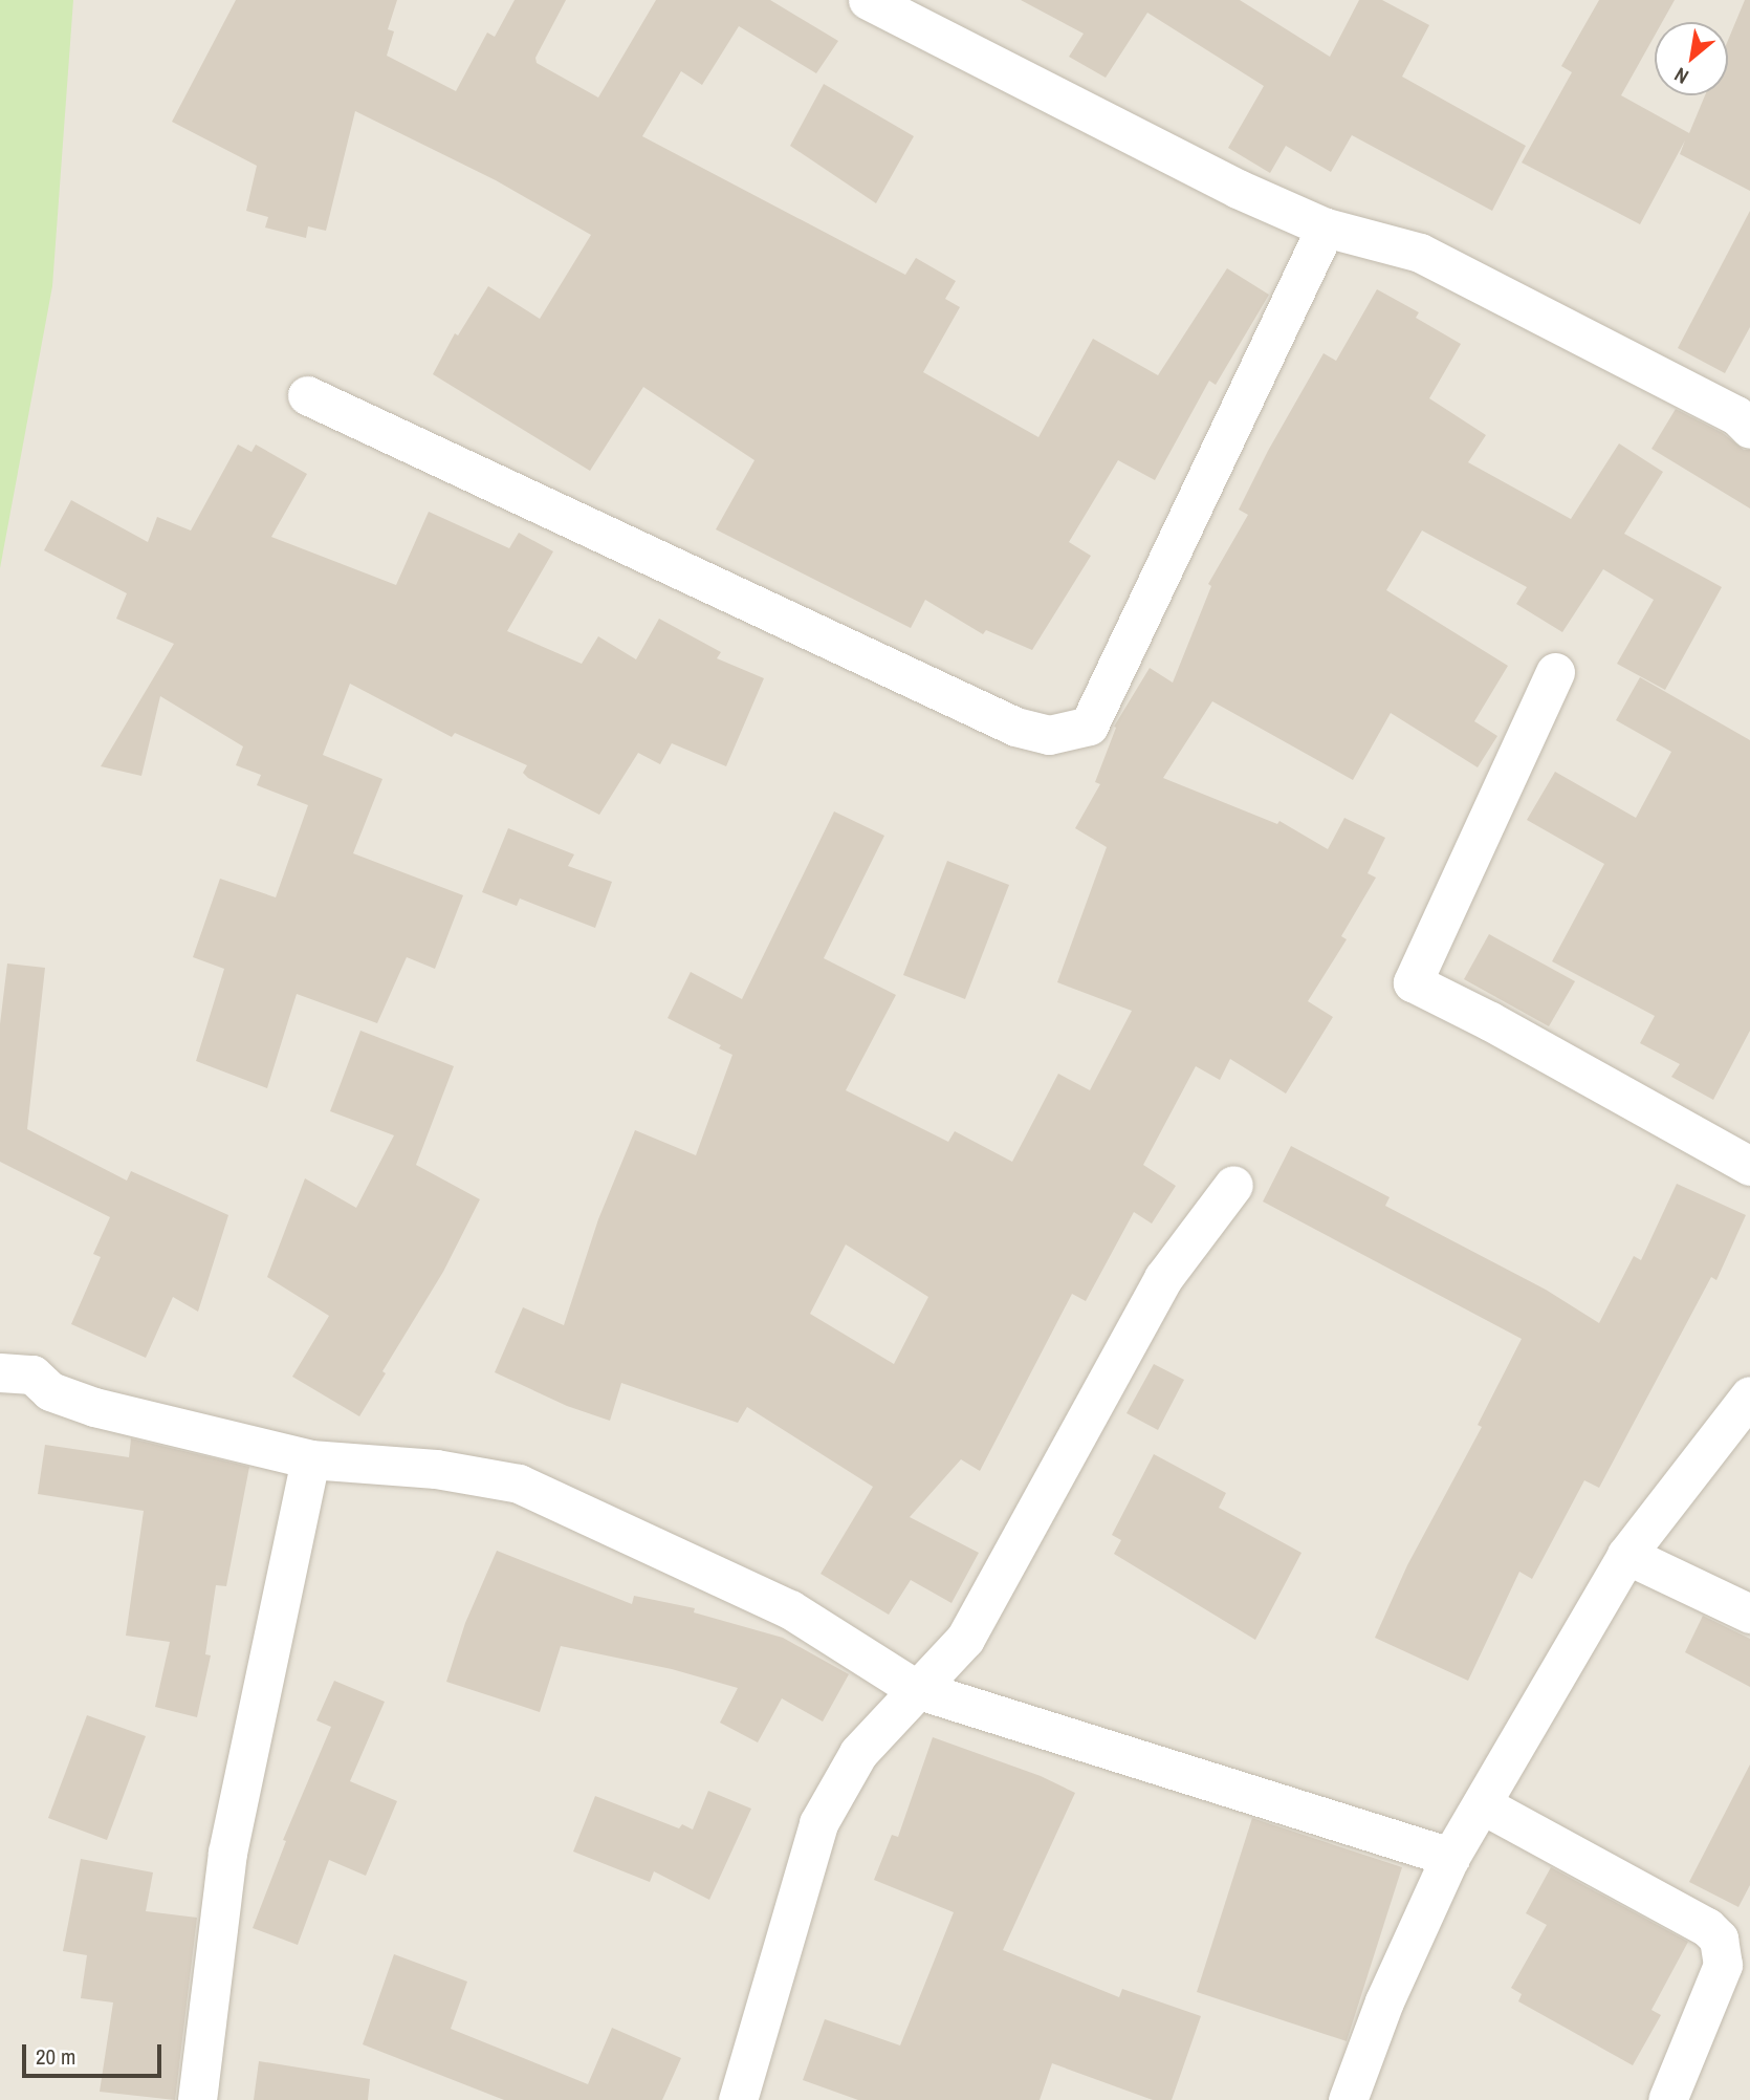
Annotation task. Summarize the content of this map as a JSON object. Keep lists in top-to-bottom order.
{
  "scale_bar": "20 m",
  "north": "bottom left"
}
